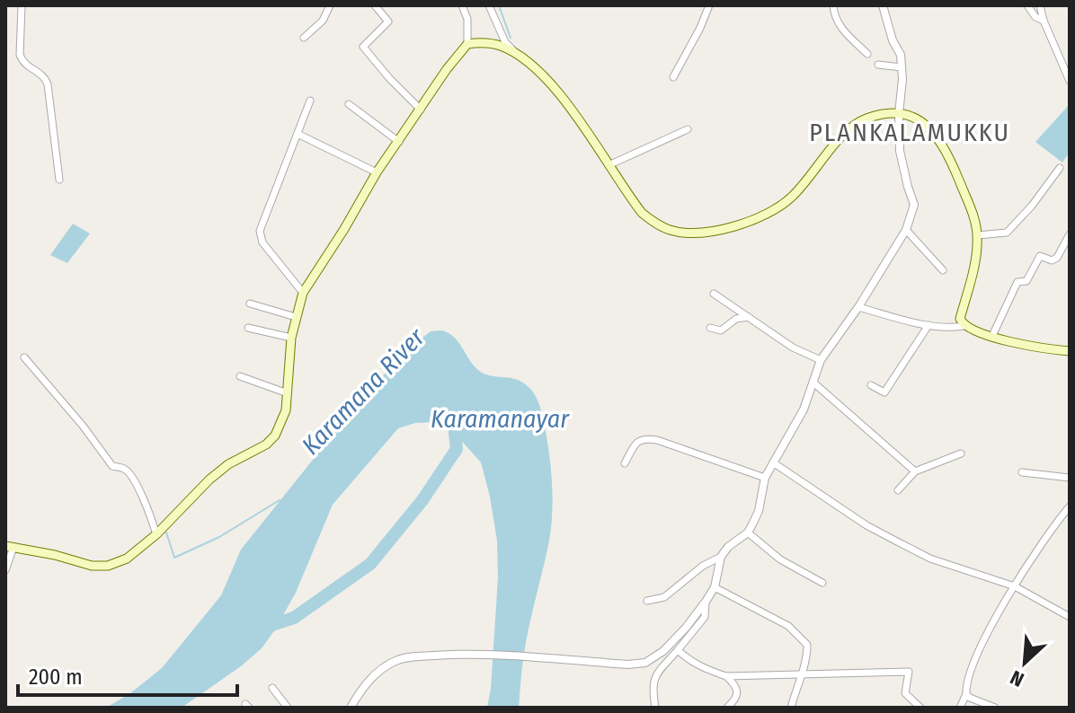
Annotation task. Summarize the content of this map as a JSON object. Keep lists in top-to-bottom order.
{
  "districts": ["PLANKALAMUKKU"],
  "water": ["Karamana River", "Karamanayar"],
  "scale_bar": "200 m",
  "north": "bottom left"
}
